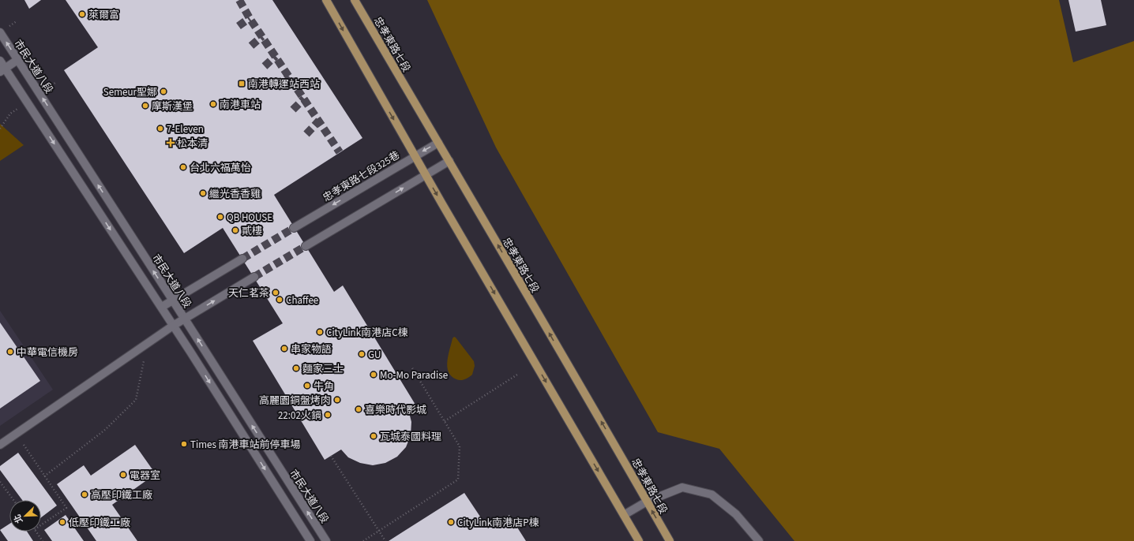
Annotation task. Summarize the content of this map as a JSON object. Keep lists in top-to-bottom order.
{
  "streets": {
    "main road": ["忠孝東路七段"],
    "street": ["市民大道八段", "忠孝東路七段325巷"]
  },
  "crossings": [
    ["忠孝東路七段", "忠孝東路七段325巷"]
  ],
  "places": {
    "other": [
      "萊爾富",
      "Semeur聖娜",
      "南港車站",
      "摩斯漢堡",
      "7-Eleven",
      "台北六福萬怡",
      "繼光香香雞",
      "QB HOUSE",
      "貳樓",
      "天仁茗茶",
      "Chaffee",
      "CityLink南港店C棟",
      "串家物語",
      "中華電信機房",
      "GU",
      "麵家三士",
      "Mo-Mo Paradise",
      "牛角",
      "高麗園銅盤烤肉",
      "喜樂時代影城",
      "22:02火鍋",
      "瓦城泰國料理",
      "Times 南港車站前停車場",
      "電器室",
      "高壓印鐵工廠",
      "低壓印鐵工廠",
      "CityLink南港店P棟"
    ],
    "transit": ["南港轉運站西站"],
    "health": ["松本清"]
  },
  "north": "bottom left"
}
